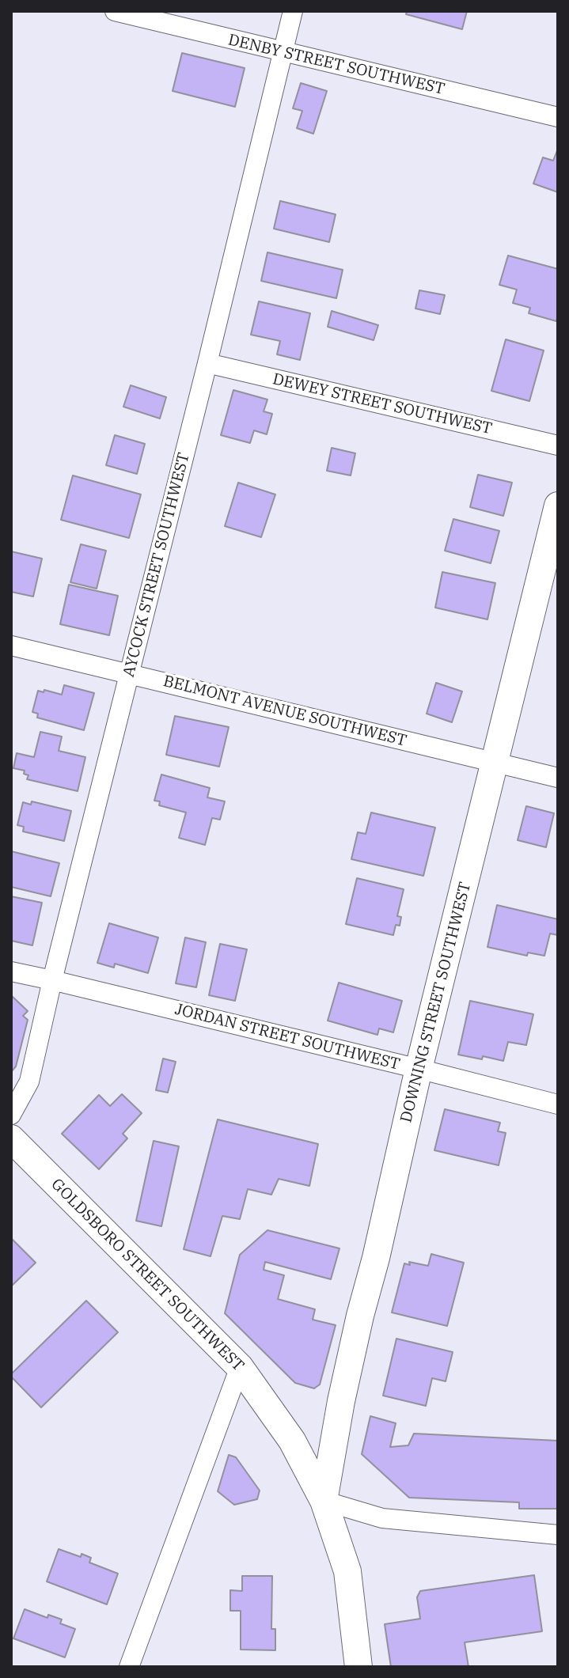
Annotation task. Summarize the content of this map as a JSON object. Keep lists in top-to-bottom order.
{
  "streets": {
    "street": [
      "DENBY STREET SOUTHWEST",
      "DEWEY STREET SOUTHWEST",
      "AYCOCK STREET SOUTHWEST",
      "BELMONT AVENUE SOUTHWEST",
      "DOWNING STREET SOUTHWEST",
      "JORDAN STREET SOUTHWEST",
      "GOLDSBORO STREET SOUTHWEST"
    ]
  },
  "crossings": [
    ["DENBY STREET SOUTHWEST", "AYCOCK STREET SOUTHWEST"],
    ["DEWEY STREET SOUTHWEST", "AYCOCK STREET SOUTHWEST"],
    ["AYCOCK STREET SOUTHWEST", "BELMONT AVENUE SOUTHWEST"],
    ["AYCOCK STREET SOUTHWEST", "JORDAN STREET SOUTHWEST"],
    ["BELMONT AVENUE SOUTHWEST", "DOWNING STREET SOUTHWEST"],
    ["DOWNING STREET SOUTHWEST", "JORDAN STREET SOUTHWEST"],
    ["DOWNING STREET SOUTHWEST", "GOLDSBORO STREET SOUTHWEST"]
  ]
}
